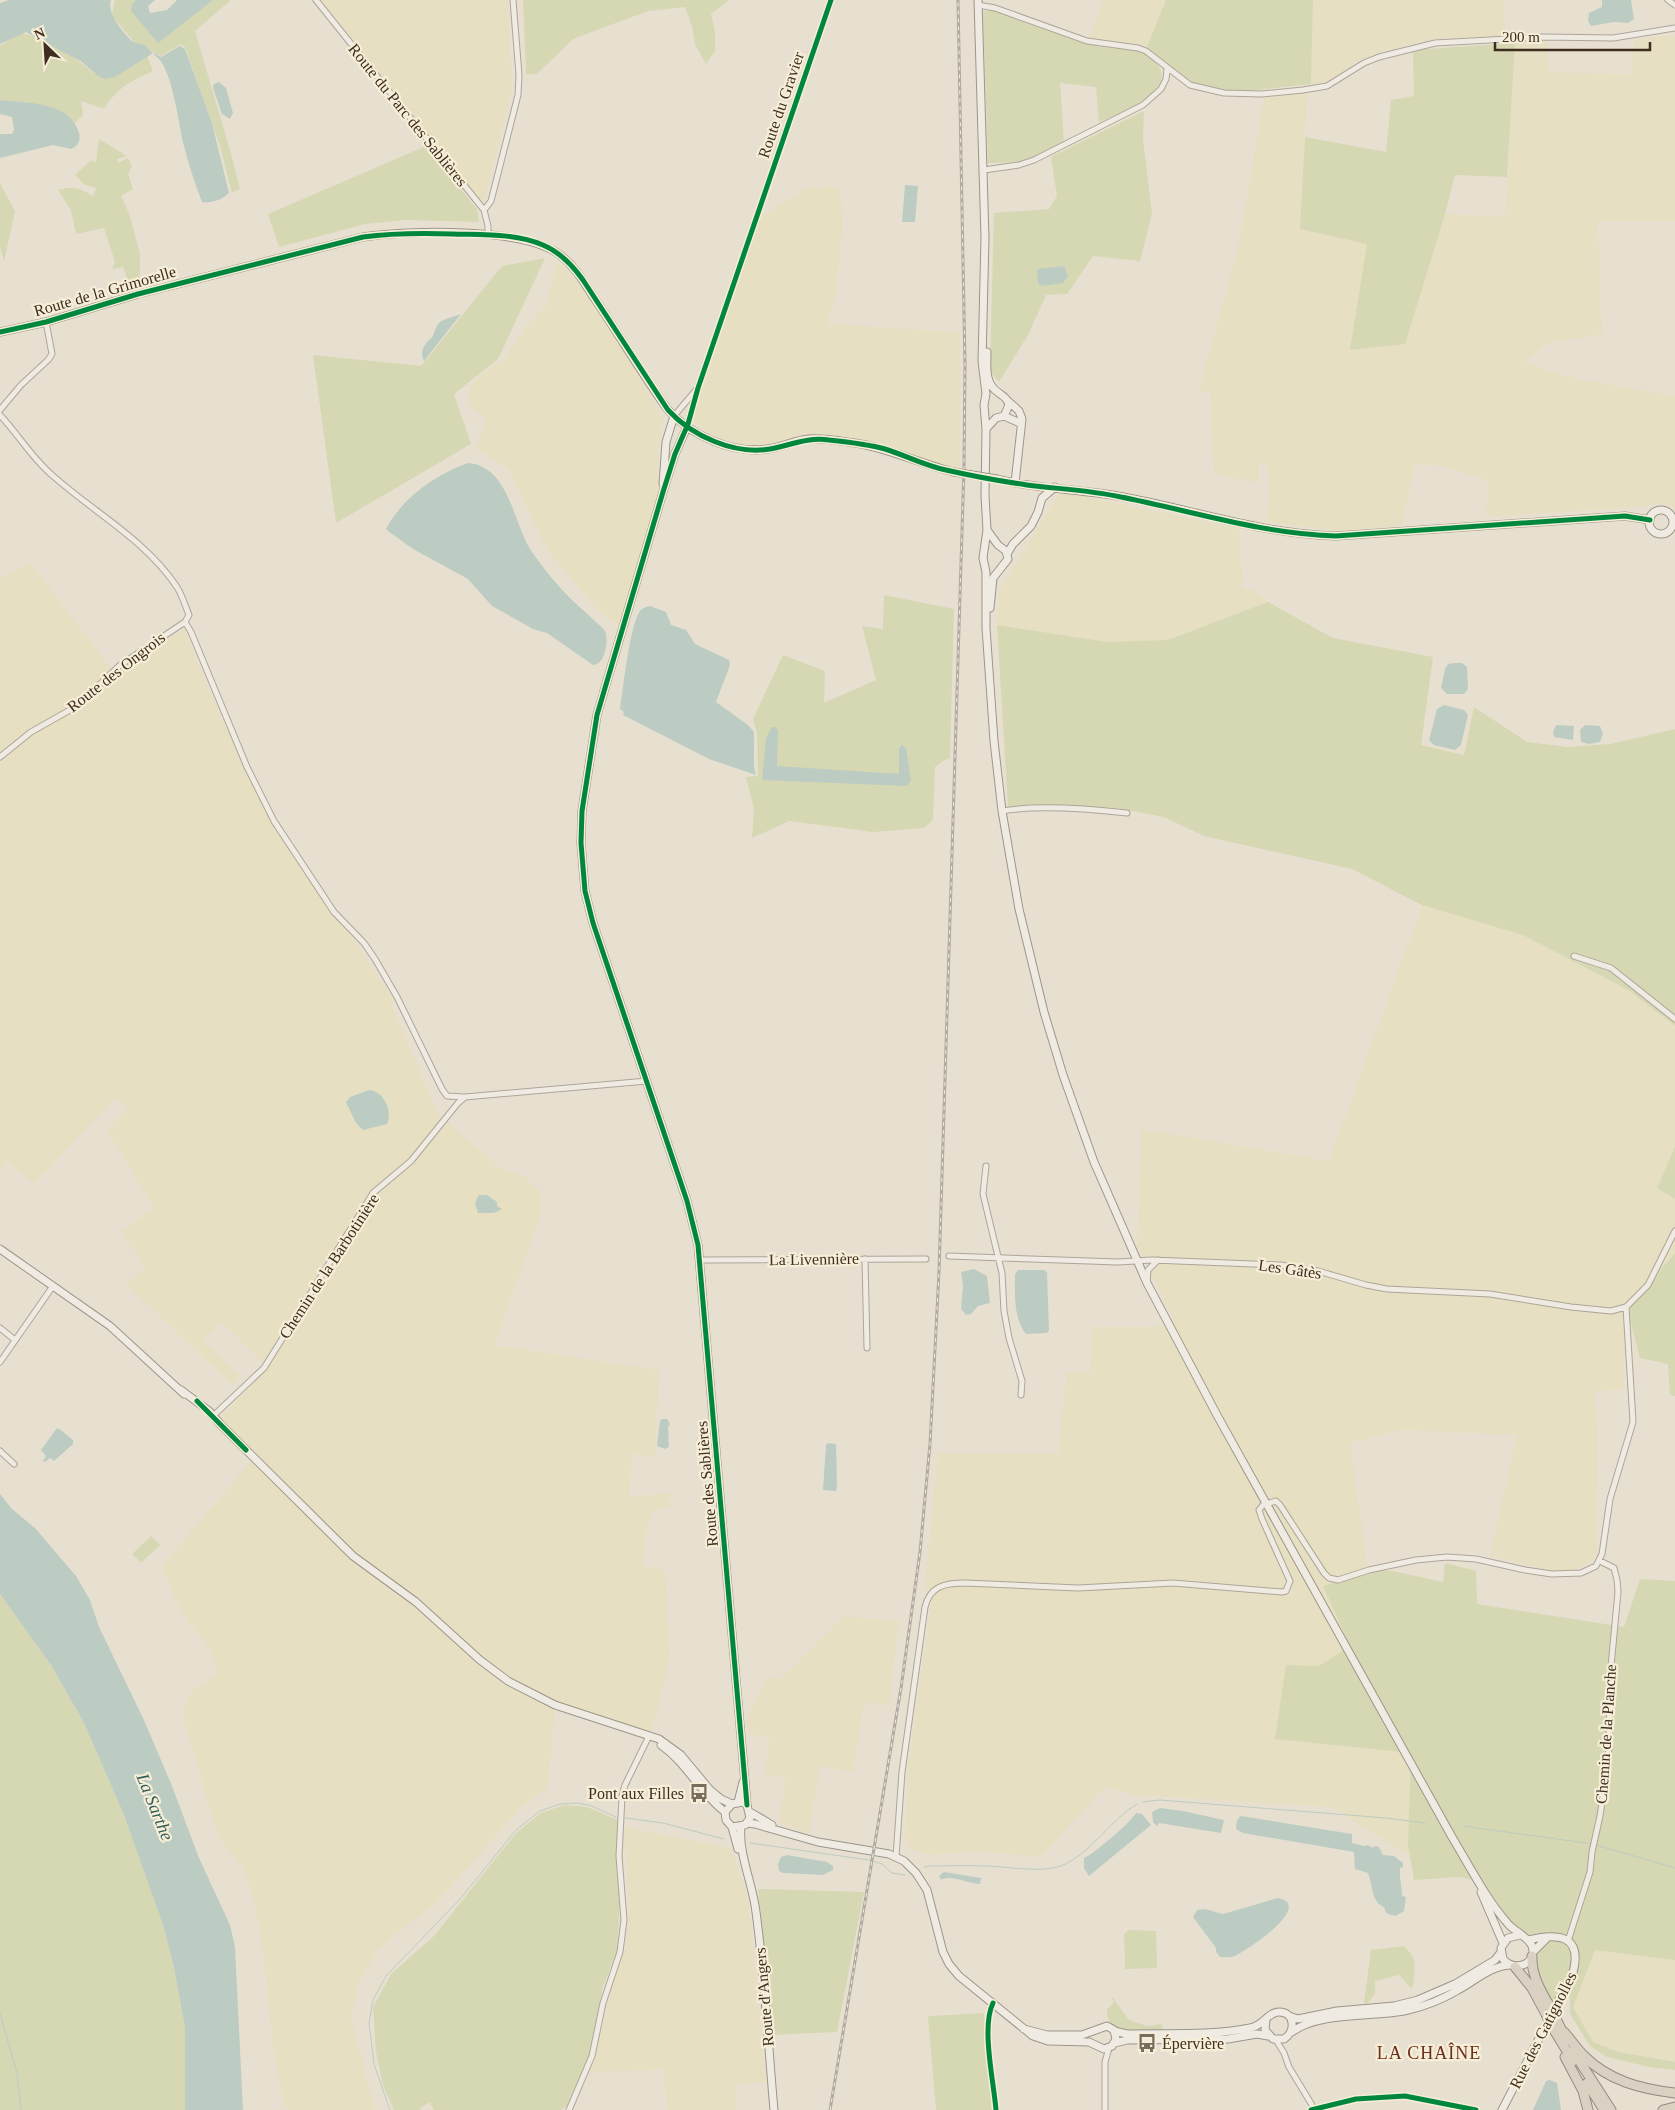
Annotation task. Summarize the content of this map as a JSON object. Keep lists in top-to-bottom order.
{
  "streets": {
    "street": [
      "Route du Gravier",
      "Route du Parc des Sablières",
      "Route de la Grimorelle",
      "Route des Ongrois",
      "La Livennière",
      "Chemin de la Barbotinière",
      "Les Gâtès",
      "Route des Sablières",
      "Chemin de la Planche",
      "Route d'Angers",
      "Rue des Gatignolles"
    ]
  },
  "crossings": [
    ["Route du Gravier", "Route de la Grimorelle"],
    ["Route du Parc des Sablières", "Route de la Grimorelle"],
    ["La Livennière", "Route des Sablières"],
    ["Route des Sablières", "Route d'Angers"],
    ["Chemin de la Planche", "Rue des Gatignolles"]
  ],
  "districts": ["LA CHAÎNE"],
  "water": ["La Sarthe"],
  "places": {
    "bus stop": ["Pont aux Filles", "Épervière"]
  },
  "scale_bar": "200 m",
  "north": "top left"
}
